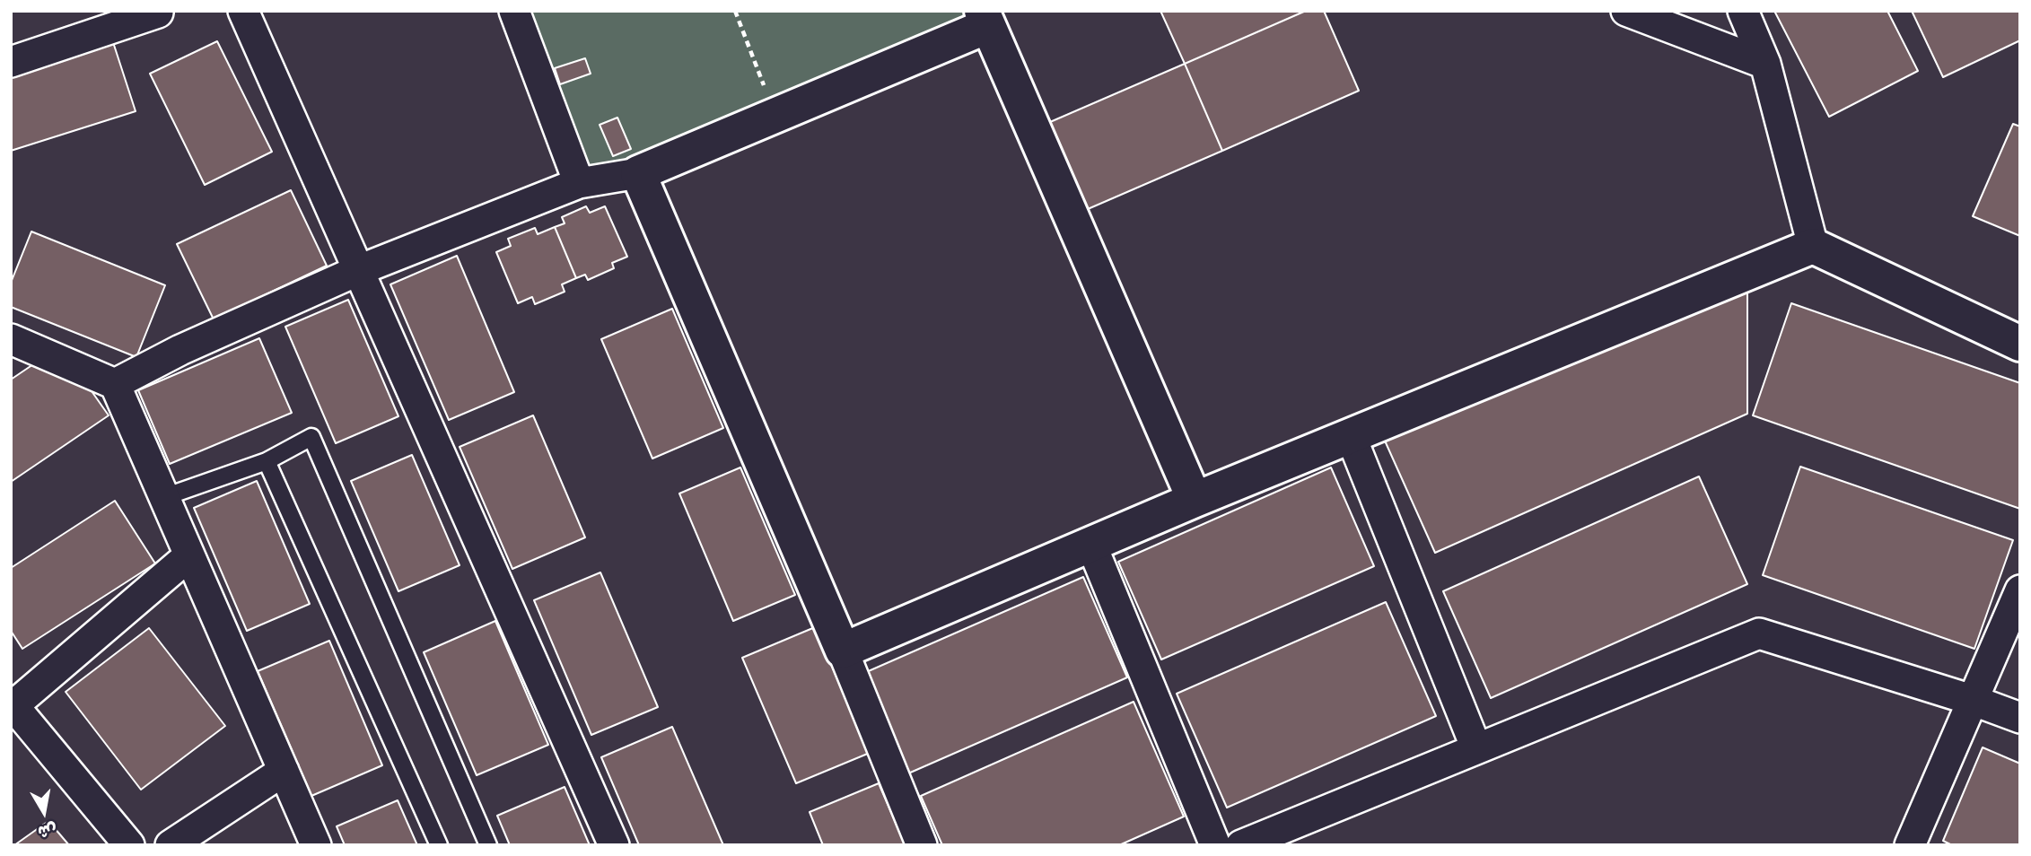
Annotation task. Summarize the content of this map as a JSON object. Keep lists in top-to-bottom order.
{
  "north": "bottom"
}
